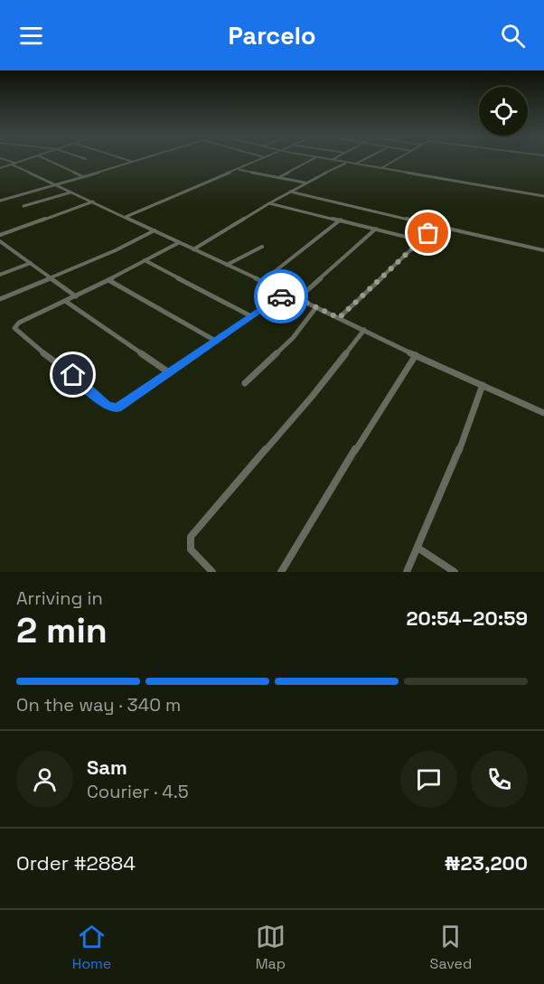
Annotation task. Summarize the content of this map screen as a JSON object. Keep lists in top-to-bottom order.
{
  "page": {
    "header": "Parcelo",
    "heading": ["2 min", "Arriving in", "20:54–20:59"],
    "panel": [
      "Sam",
      "Courier · 4.5",
      "Order #2884",
      "₦23,200"
    ],
    "bar": "On the way · 340 m",
    "tabs": ["Home", "Map", "Saved"]
  }
}
